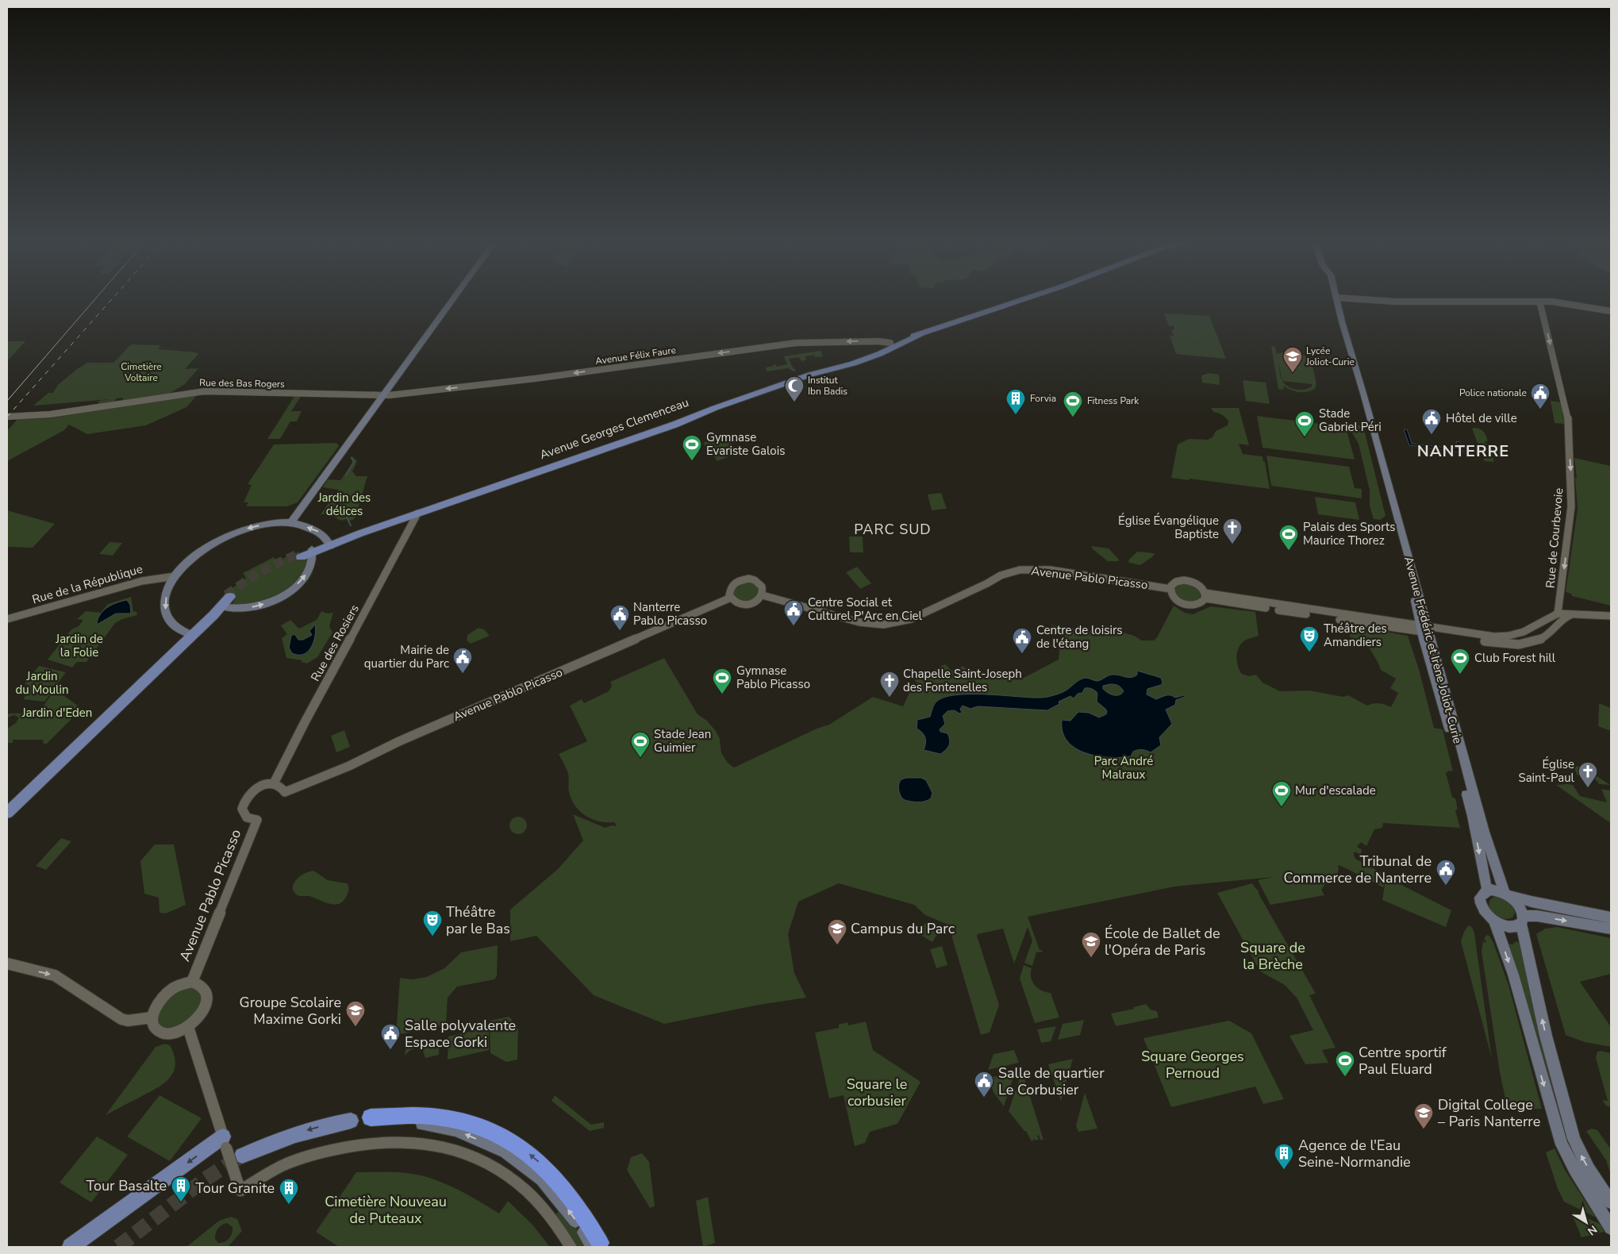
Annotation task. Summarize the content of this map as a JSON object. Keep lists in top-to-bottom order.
{
  "streets": {
    "main road": ["Avenue Georges Clemenceau", "Avenue Frédéric et Irène Joliot-Curie"],
    "street": [
      "Avenue Félix Faure",
      "Rue des Bas Rogers",
      "Rue de Courbevoie",
      "Avenue Pablo Picasso",
      "Rue de la République",
      "Rue des Rosiers"
    ]
  },
  "crossings": [
    ["Avenue Félix Faure", "Rue des Bas Rogers"],
    ["Avenue Félix Faure", "Avenue Georges Clemenceau"],
    ["Avenue Georges Clemenceau", "Rue des Rosiers"],
    ["Avenue Pablo Picasso", "Rue des Rosiers"]
  ],
  "one_way": ["Avenue Félix Faure", "Rue de Courbevoie"],
  "districts": ["NANTERRE", "PARC SUD"],
  "parks": [
    "Cimetière Voltaire",
    "Jardin des délices",
    "Jardin de la Folie",
    "Jardin du Moulin",
    "Jardin d'Eden",
    "Parc André Malraux",
    "Square de la Brèche",
    "Square Georges Pernoud",
    "Square le corbusier",
    "Cimetière Nouveau de Puteaux"
  ],
  "places": {
    "school or university": [
      "Lycée Joliot-Curie",
      "Campus du Parc",
      "École de Ballet de l'Opéra de Paris",
      "Groupe Scolaire Maxime Gorki",
      "Digital College – Paris Nanterre"
    ],
    "mosque": ["Institut Ibn Badis"],
    "public building": [
      "Police nationale",
      "Hôtel de ville",
      "Centre Social et Culturel P'Arc en Ciel",
      "Nanterre Pablo Picasso",
      "Centre de loisirs de l'étang",
      "Mairie de quartier du Parc",
      "Tribunal de Commerce de Nanterre",
      "Salle polyvalente Espace Gorki",
      "Salle de quartier Le Corbusier"
    ],
    "building": [
      "Forvia",
      "Agence de l'Eau Seine-Normandie",
      "Tour Basalte",
      "Tour Granite"
    ],
    "sports": [
      "Fitness Park",
      "Stade Gabriel Péri",
      "Gymnase Evariste Galois",
      "Palais des Sports Maurice Thorez",
      "Club Forest hill",
      "Gymnase Pablo Picasso",
      "Stade Jean Guimier",
      "Mur d'escalade",
      "Centre sportif Paul Eluard"
    ],
    "church": ["Église Évangélique Baptiste", "Chapelle Saint-Joseph des Fontenelles", "Église Saint-Paul"],
    "theatre": ["Théâtre des Amandiers", "Théâtre par le Bas"]
  },
  "north": "bottom right"
}
